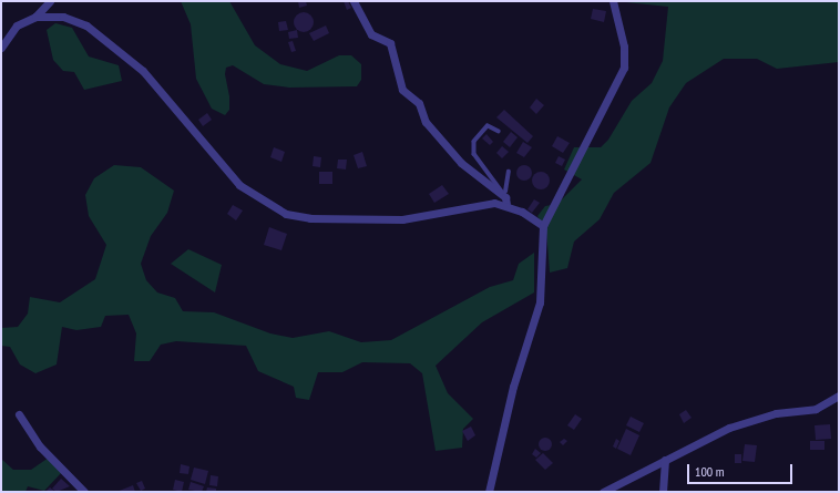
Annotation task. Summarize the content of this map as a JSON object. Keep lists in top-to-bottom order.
{
  "scale_bar": "100 m"
}
